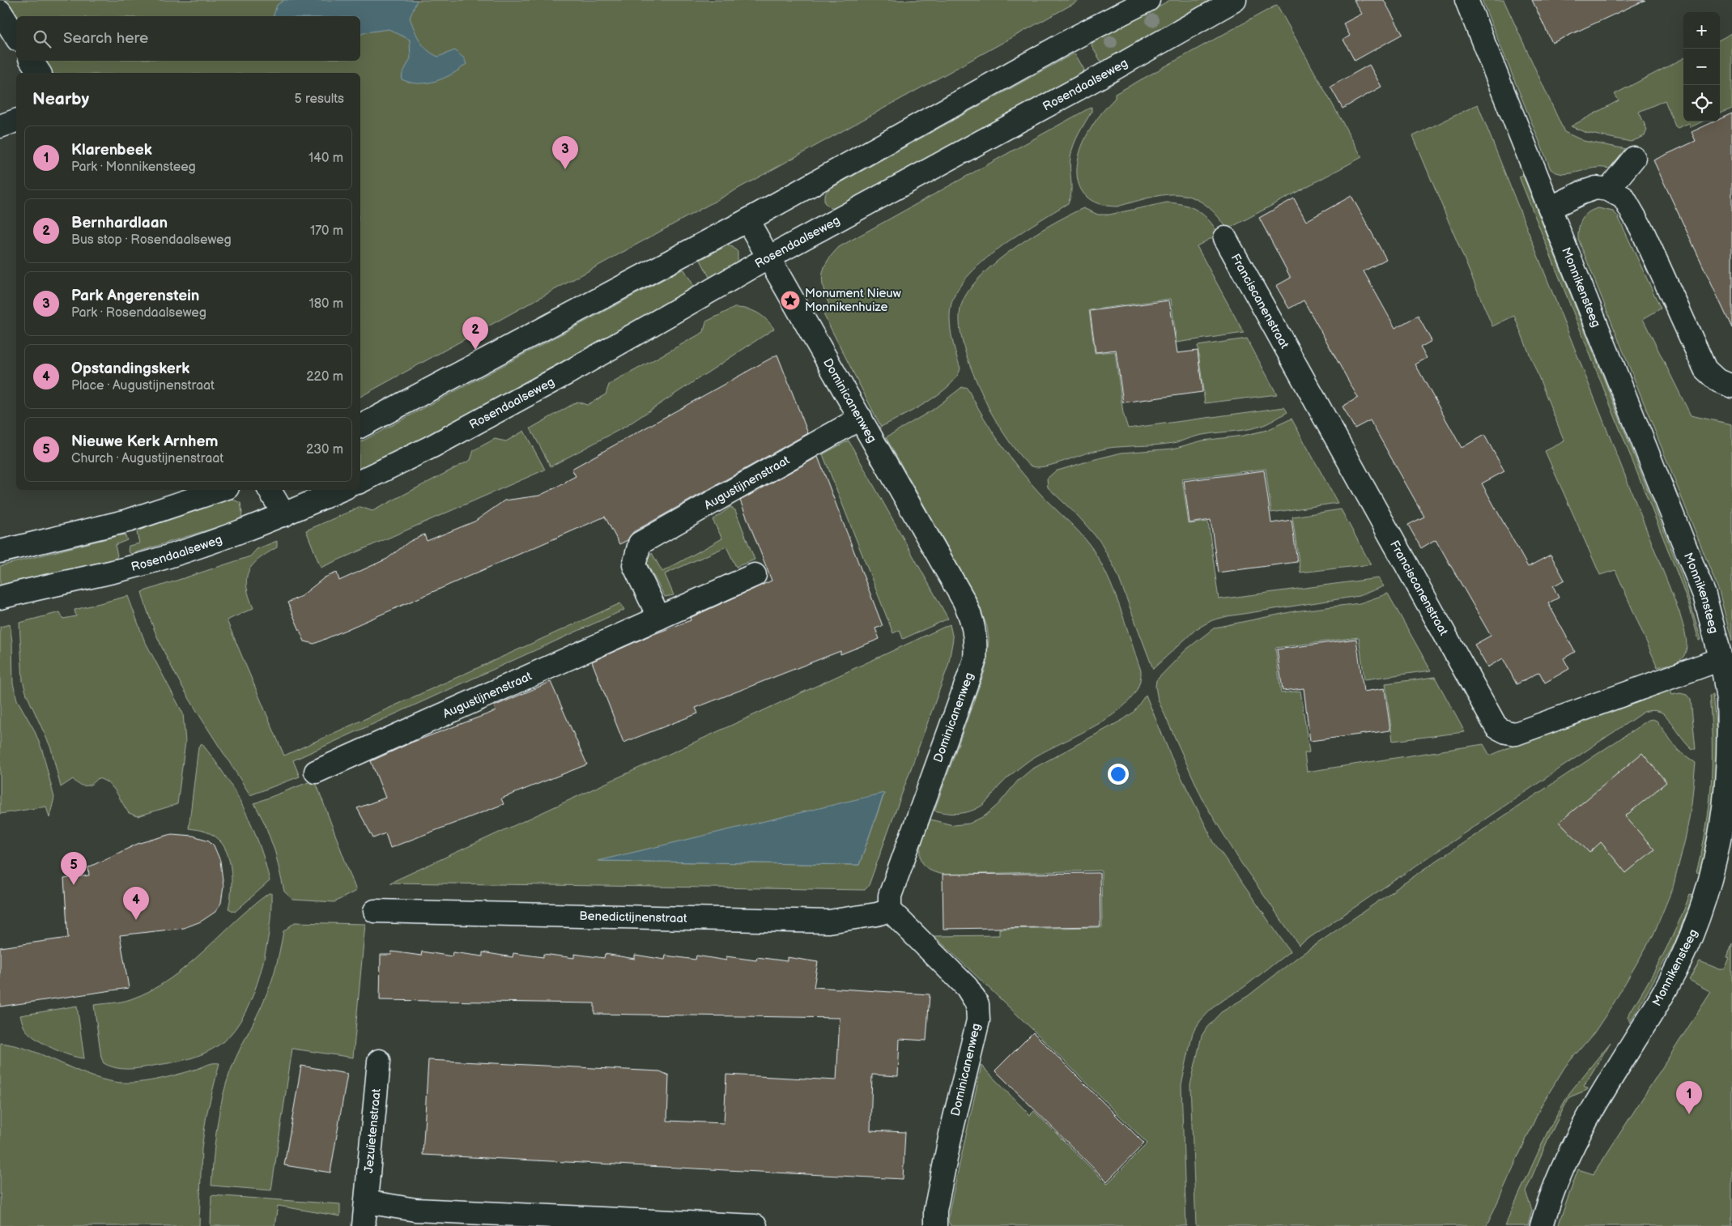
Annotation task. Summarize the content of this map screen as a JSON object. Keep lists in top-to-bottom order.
{
  "streets": {
    "street": [
      "Rosendaalseweg",
      "Monnikensteeg",
      "Franciscanenstraat",
      "Dominicanenweg",
      "Augustijnenstraat",
      "Benedictijnenstraat",
      "Jezuïetenstraat"
    ]
  },
  "crossings": [
    ["Rosendaalseweg", "Dominicanenweg"],
    ["Monnikensteeg", "Franciscanenstraat"],
    ["Dominicanenweg", "Augustijnenstraat"],
    ["Dominicanenweg", "Benedictijnenstraat"]
  ],
  "places": {
    "place": ["Monument Nieuw Monnikenhuize"]
  },
  "page": {
    "map_buttons": ["+", "−"],
    "search": "Search here",
    "heading": ["Nearby", "5 results"],
    "list": [
      {
        "mark": "1",
        "name": "Klarenbeek",
        "note": "Park · Monnikensteeg",
        "value": "140 m"
      },
      {
        "mark": "2",
        "name": "Bernhardlaan",
        "note": "Bus stop · Rosendaalseweg",
        "value": "170 m"
      },
      {
        "mark": "3",
        "name": "Park Angerenstein",
        "note": "Park · Rosendaalseweg",
        "value": "180 m"
      },
      {
        "mark": "4",
        "name": "Opstandingskerk",
        "note": "Place · Augustijnenstraat",
        "value": "220 m"
      },
      {
        "mark": "5",
        "name": "Nieuwe Kerk Arnhem",
        "note": "Church · Augustijnenstraat",
        "value": "230 m"
      }
    ],
    "pins": [
      "3",
      "2",
      "5",
      "4",
      "1"
    ]
  }
}
